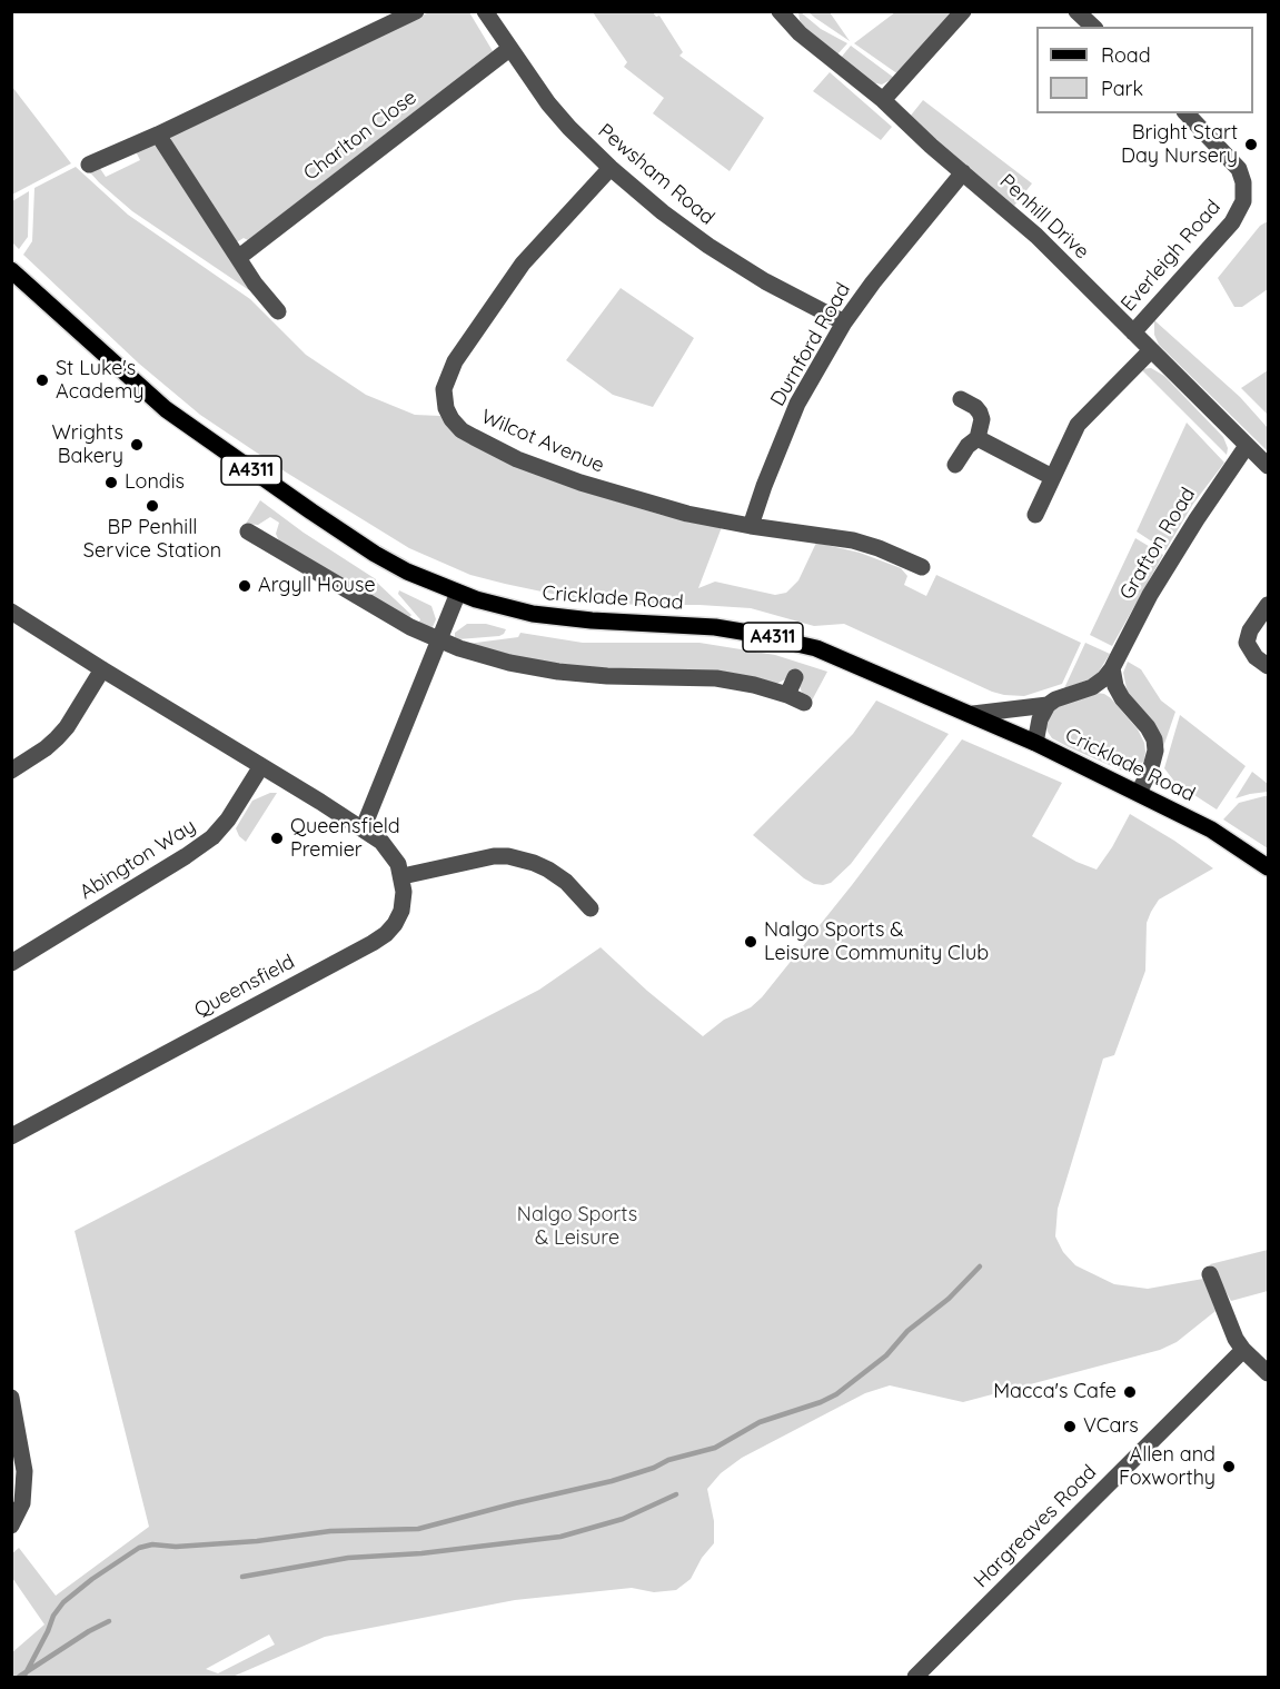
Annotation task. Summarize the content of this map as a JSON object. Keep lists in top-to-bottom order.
{
  "streets": {
    "main road": ["A4311", "Cricklade Road"],
    "street": [
      "Charlton Close",
      "Pewsham Road",
      "Penhill Drive",
      "Everleigh Road",
      "Durnford Road",
      "Wilcot Avenue",
      "Grafton Road",
      "Abington Way",
      "Queensfield",
      "Hargreaves Road"
    ]
  },
  "crossings": [
    ["Charlton Close", "Pewsham Road"],
    ["Pewsham Road", "Durnford Road"],
    ["Pewsham Road", "Wilcot Avenue"],
    ["Penhill Drive", "Everleigh Road"],
    ["Penhill Drive", "Durnford Road"],
    ["Penhill Drive", "Grafton Road"],
    ["Durnford Road", "Wilcot Avenue"],
    ["Grafton Road", "Cricklade Road"]
  ],
  "parks": ["Nalgo Sports & Leisure"],
  "places": [
    "Bright Start Day Nursery",
    "St Luke's Academy",
    "Wrights Bakery",
    "Londis",
    "BP Penhill Service Station",
    "Argyll House",
    "Queensfield Premier",
    "Nalgo Sports & Leisure Community Club",
    "Macca's Cafe",
    "VCars",
    "Allen and Foxworthy"
  ],
  "legend": ["Road", "Park"]
}
